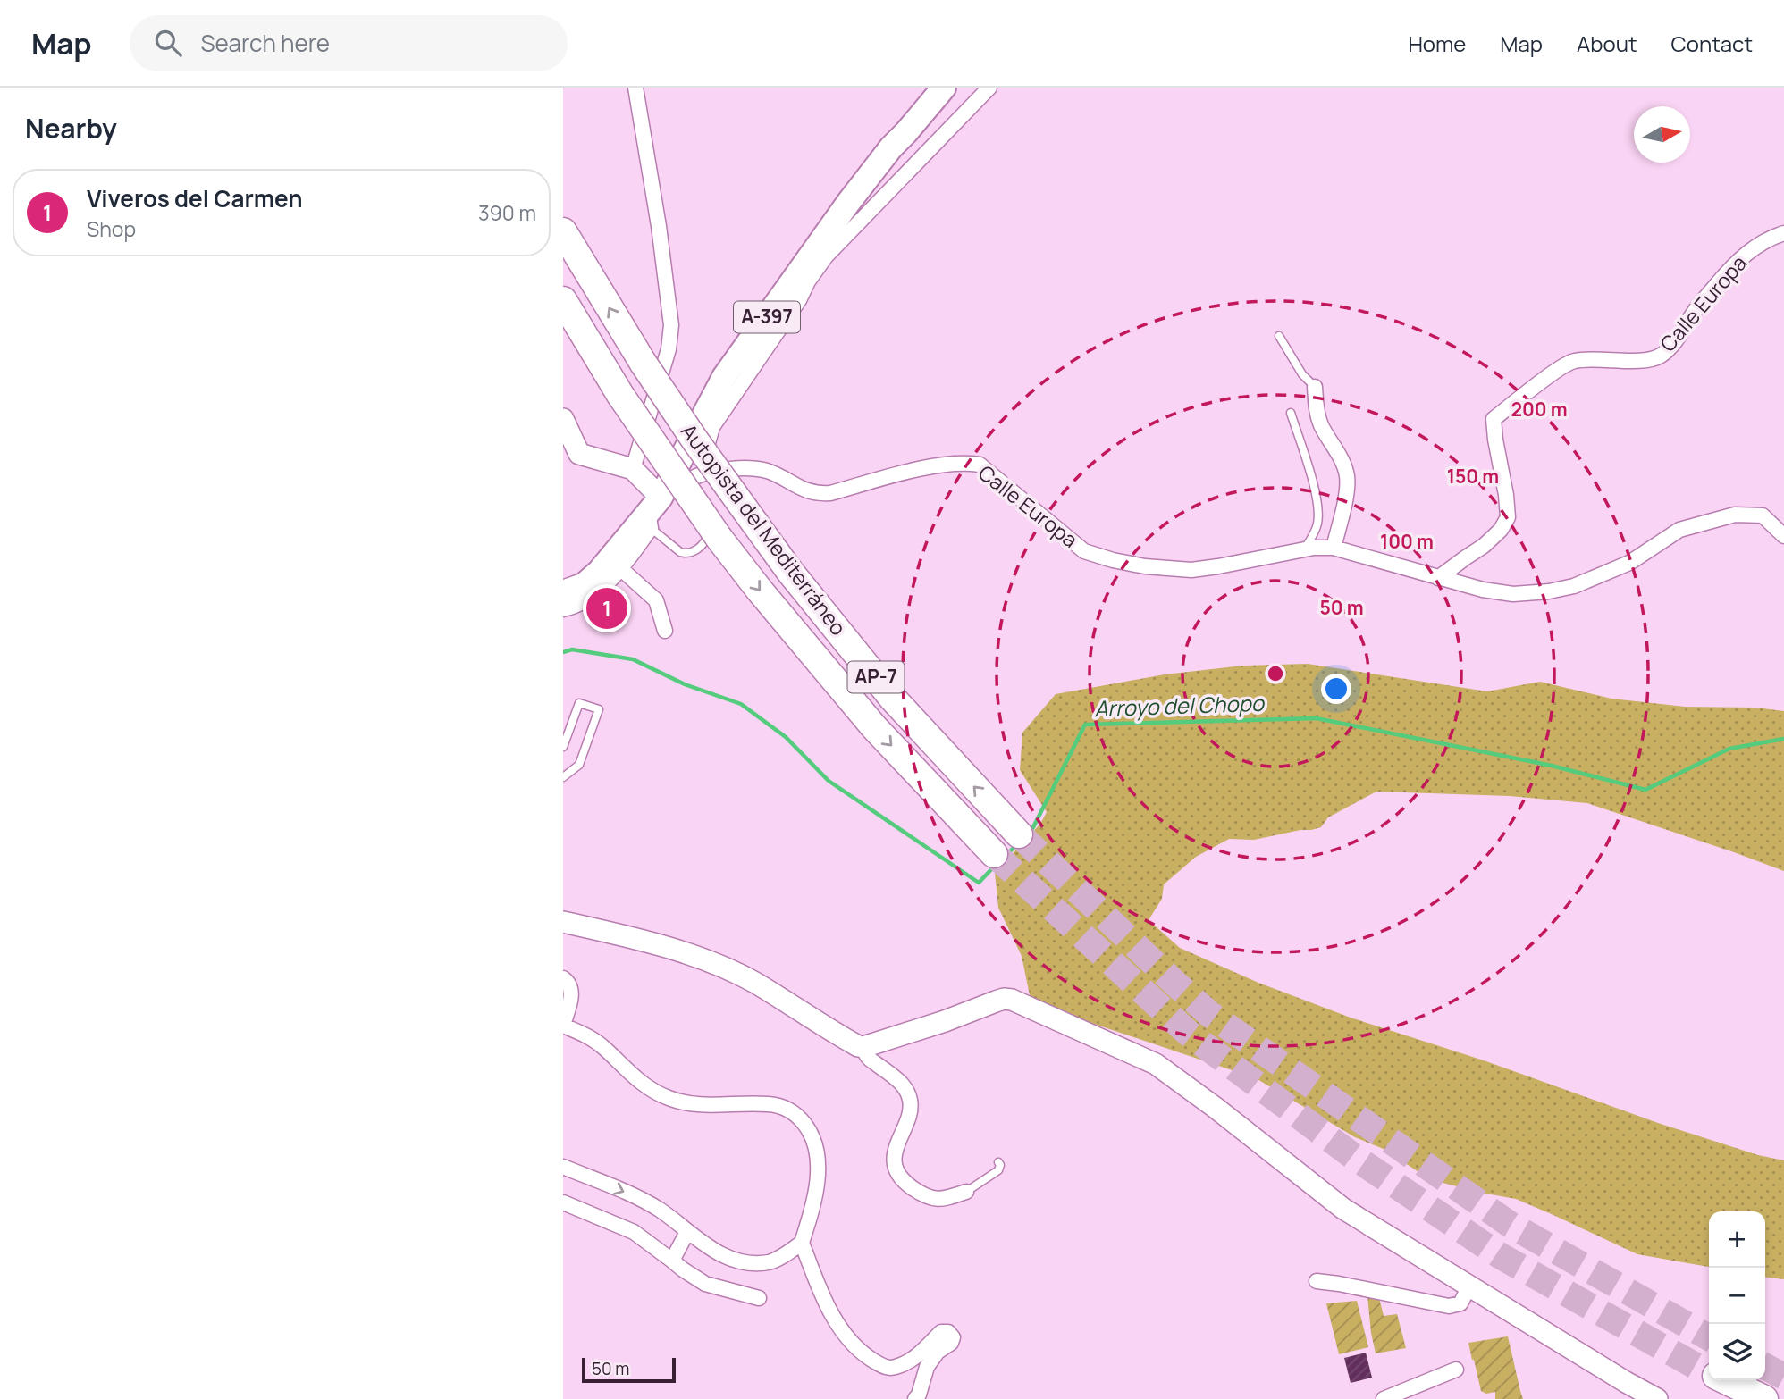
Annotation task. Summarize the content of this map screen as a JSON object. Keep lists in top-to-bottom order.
{
  "streets": {
    "highway": ["Autopista del Mediterráneo", "AP-7"],
    "main road": ["A-397"],
    "street": ["Calle Europa"]
  },
  "water": ["Arroyo del Chopo"],
  "scale_bar": "50 m",
  "north": "right",
  "page": {
    "header": "Map",
    "search": "Search here",
    "nav": [
      "Home",
      "Map",
      "About",
      "Contact"
    ],
    "heading": "Nearby",
    "list": [
      {
        "mark": "1",
        "name": "Viveros del Carmen",
        "note": "Shop",
        "value": "390 m"
      }
    ],
    "pins": "1",
    "map_buttons": ["+", "−"],
    "scale": "50 m"
  },
  "rings": [
    "200 m",
    "150 m",
    "100 m",
    "50 m"
  ]
}
